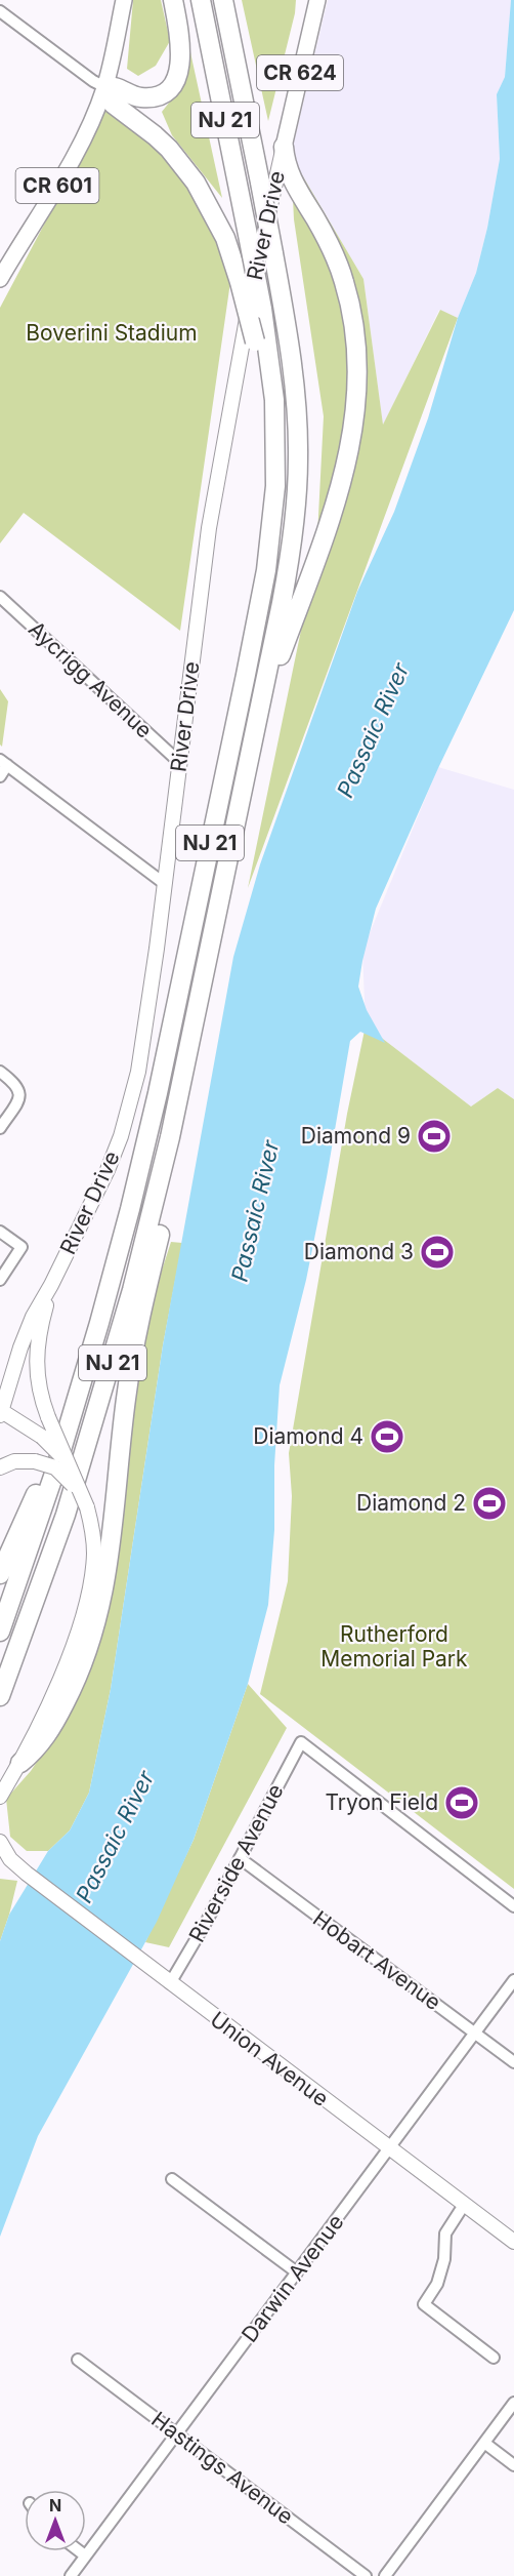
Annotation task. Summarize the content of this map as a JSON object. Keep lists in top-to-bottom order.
{
  "streets": {
    "highway": ["NJ 21"],
    "main road": ["CR 624", "CR 601", "River Drive"],
    "street": [
      "Aycrigg Avenue",
      "Riverside Avenue",
      "Hobart Avenue",
      "Union Avenue",
      "Darwin Avenue",
      "Hastings Avenue"
    ]
  },
  "crossings": [
    ["CR 624", "River Drive"],
    ["River Drive", "Aycrigg Avenue"],
    ["Riverside Avenue", "Hobart Avenue"],
    ["Riverside Avenue", "Union Avenue"],
    ["Hobart Avenue", "Darwin Avenue"],
    ["Union Avenue", "Darwin Avenue"],
    ["Darwin Avenue", "Hastings Avenue"]
  ],
  "water": ["Passaic River"],
  "parks": ["Boverini Stadium", "Rutherford Memorial Park"],
  "places": {
    "sports": [
      "Diamond 9",
      "Diamond 3",
      "Diamond 4",
      "Diamond 2",
      "Tryon Field"
    ]
  },
  "north": "top"
}
